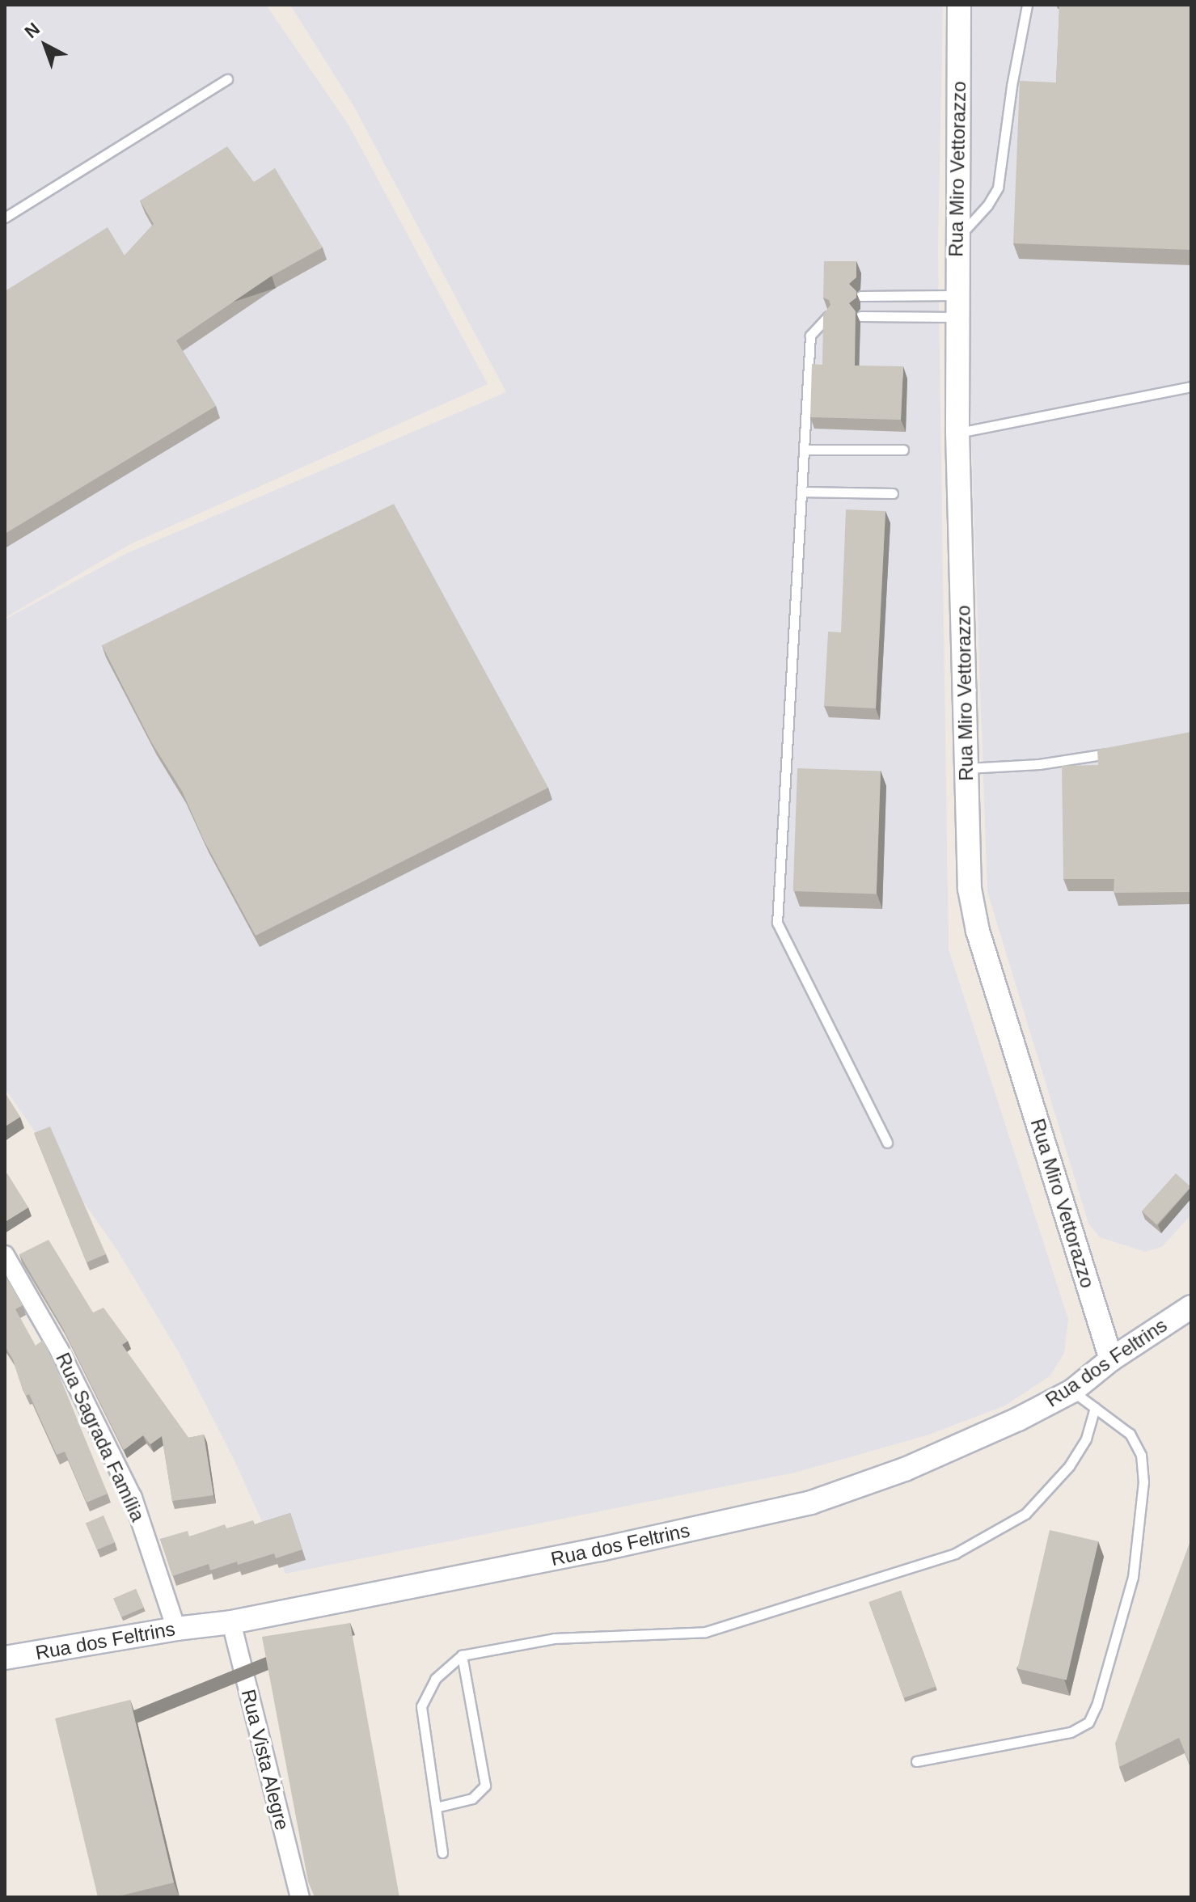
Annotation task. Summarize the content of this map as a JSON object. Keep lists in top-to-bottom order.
{
  "streets": {
    "street": [
      "Rua Miro Vettorazzo",
      "Rua dos Feltrins",
      "Rua Sagrada Família",
      "Rua Vista Alegre"
    ]
  },
  "crossings": [
    ["Rua Miro Vettorazzo", "Rua dos Feltrins"],
    ["Rua dos Feltrins", "Rua Sagrada Família"],
    ["Rua dos Feltrins", "Rua Vista Alegre"]
  ],
  "north": "top left"
}
